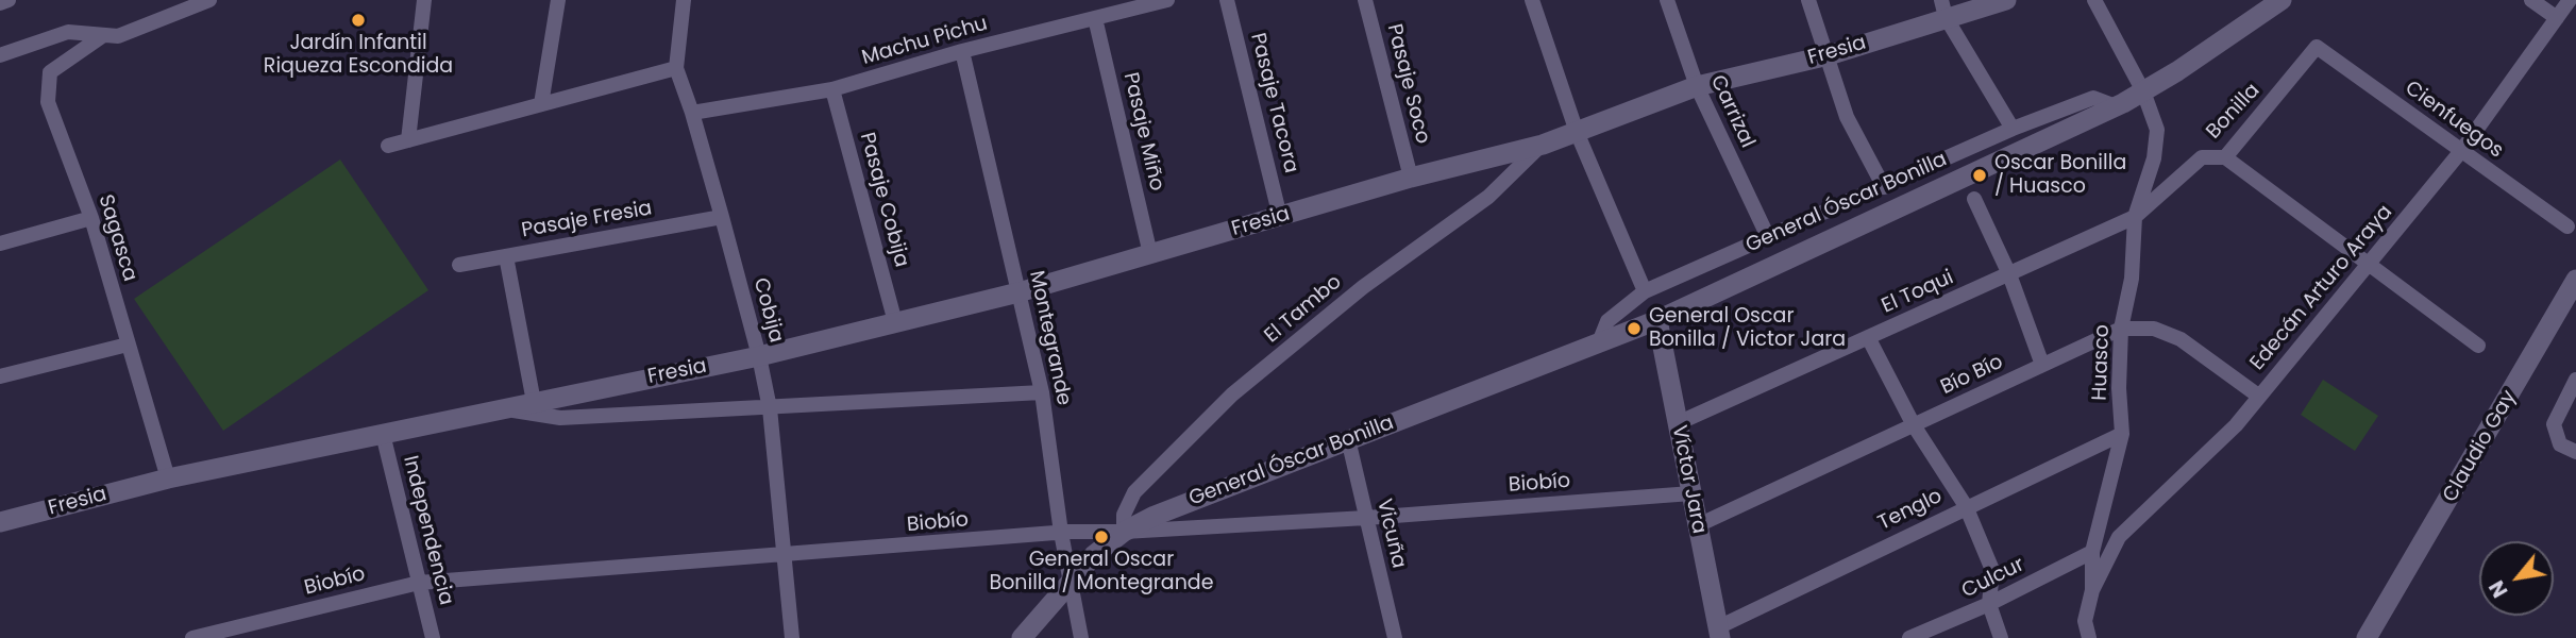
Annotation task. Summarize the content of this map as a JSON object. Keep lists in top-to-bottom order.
{
  "streets": {
    "street": [
      "Machu Pichu",
      "Fresia",
      "Pasaje Soco",
      "Pasaje Tacora",
      "Carrizal",
      "Bonilla",
      "Cienfuegos",
      "Pasaje Miño",
      "Pasaje Cobija",
      "General Óscar Bonilla",
      "Pasaje Fresia",
      "Sagasca",
      "Edecán Arturo Araya",
      "El Toqui",
      "El Tambo",
      "Cobija",
      "Montegrande",
      "Huasco",
      "Bío Bío",
      "Claudio Gay",
      "Víctor Jara",
      "Biobío",
      "Tenglo",
      "Independencia",
      "Vicuña",
      "Culcur"
    ]
  },
  "crossings": [
    ["Machu Pichu", "Pasaje Miño"],
    ["Machu Pichu", "Pasaje Cobija"],
    ["Machu Pichu", "Cobija"],
    ["Machu Pichu", "Montegrande"],
    ["Fresia", "Pasaje Soco"],
    ["Fresia", "Pasaje Tacora"],
    ["Fresia", "Carrizal"],
    ["Fresia", "Pasaje Miño"],
    ["Fresia", "Pasaje Cobija"],
    ["Fresia", "Sagasca"],
    ["Fresia", "El Tambo"],
    ["Fresia", "Cobija"],
    ["Fresia", "Montegrande"],
    ["Fresia", "Independencia"],
    ["Carrizal", "General Óscar Bonilla"],
    ["Bonilla", "Cienfuegos"],
    ["Bonilla", "El Toqui"],
    ["Bonilla", "Huasco"],
    ["Cienfuegos", "Edecán Arturo Araya"],
    ["General Óscar Bonilla", "El Tambo"],
    ["General Óscar Bonilla", "Montegrande"],
    ["General Óscar Bonilla", "Huasco"],
    ["General Óscar Bonilla", "Víctor Jara"],
    ["General Óscar Bonilla", "Biobío"],
    ["General Óscar Bonilla", "Vicuña"],
    ["Pasaje Fresia", "Cobija"],
    ["Edecán Arturo Araya", "Huasco"],
    ["Edecán Arturo Araya", "Bío Bío"],
    ["El Toqui", "Huasco"],
    ["El Toqui", "Víctor Jara"],
    ["El Tambo", "Biobío"],
    ["Cobija", "Biobío"],
    ["Montegrande", "Biobío"],
    ["Huasco", "Bío Bío"],
    ["Huasco", "Tenglo"],
    ["Huasco", "Culcur"],
    ["Bío Bío", "Víctor Jara"],
    ["Víctor Jara", "Biobío"],
    ["Víctor Jara", "Tenglo"],
    ["Biobío", "Independencia"],
    ["Biobío", "Vicuña"]
  ],
  "places": [
    "Jardín Infantil Riqueza Escondida",
    "Oscar Bonilla / Huasco",
    "General Oscar Bonilla / Victor Jara",
    "General Oscar Bonilla / Montegrande"
  ],
  "north": "bottom left"
}
